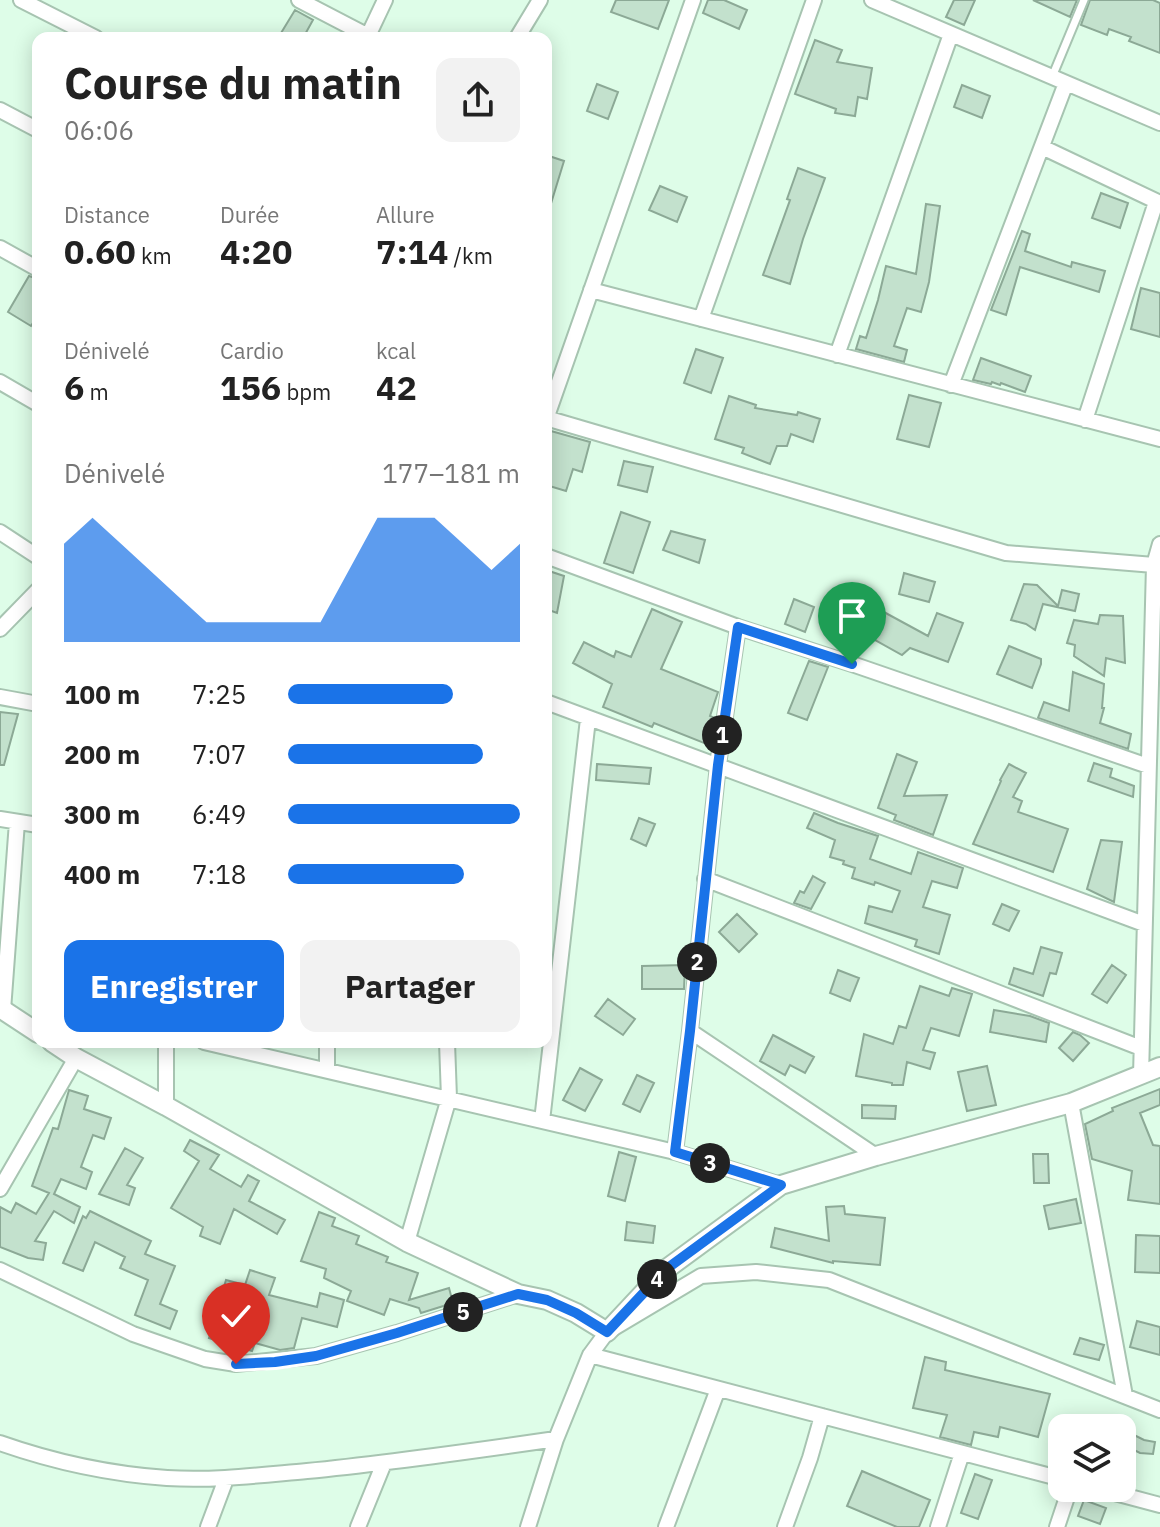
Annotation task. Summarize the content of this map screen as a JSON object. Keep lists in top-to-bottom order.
{
  "page": {
    "heading": ["Course du matin", "06:06"],
    "stats": [
      ["Distance", "0.60 km"],
      ["Durée", "4:20"],
      ["Allure", "7:14 /km"],
      ["Dénivelé", "6 m"],
      ["Cardio", "156 bpm"],
      ["kcal", "42"]
    ],
    "chart": ["Dénivelé", "177–181 m"],
    "list": [
      {
        "name": "100 m",
        "note": "7:25"
      },
      {
        "name": "200 m",
        "note": "7:07"
      },
      {
        "name": "300 m",
        "note": "6:49"
      },
      {
        "name": "400 m",
        "note": "7:18"
      }
    ],
    "pins": [
      "1",
      "2",
      "3",
      "4",
      "5"
    ],
    "buttons": ["Enregistrer", "Partager"]
  }
}
